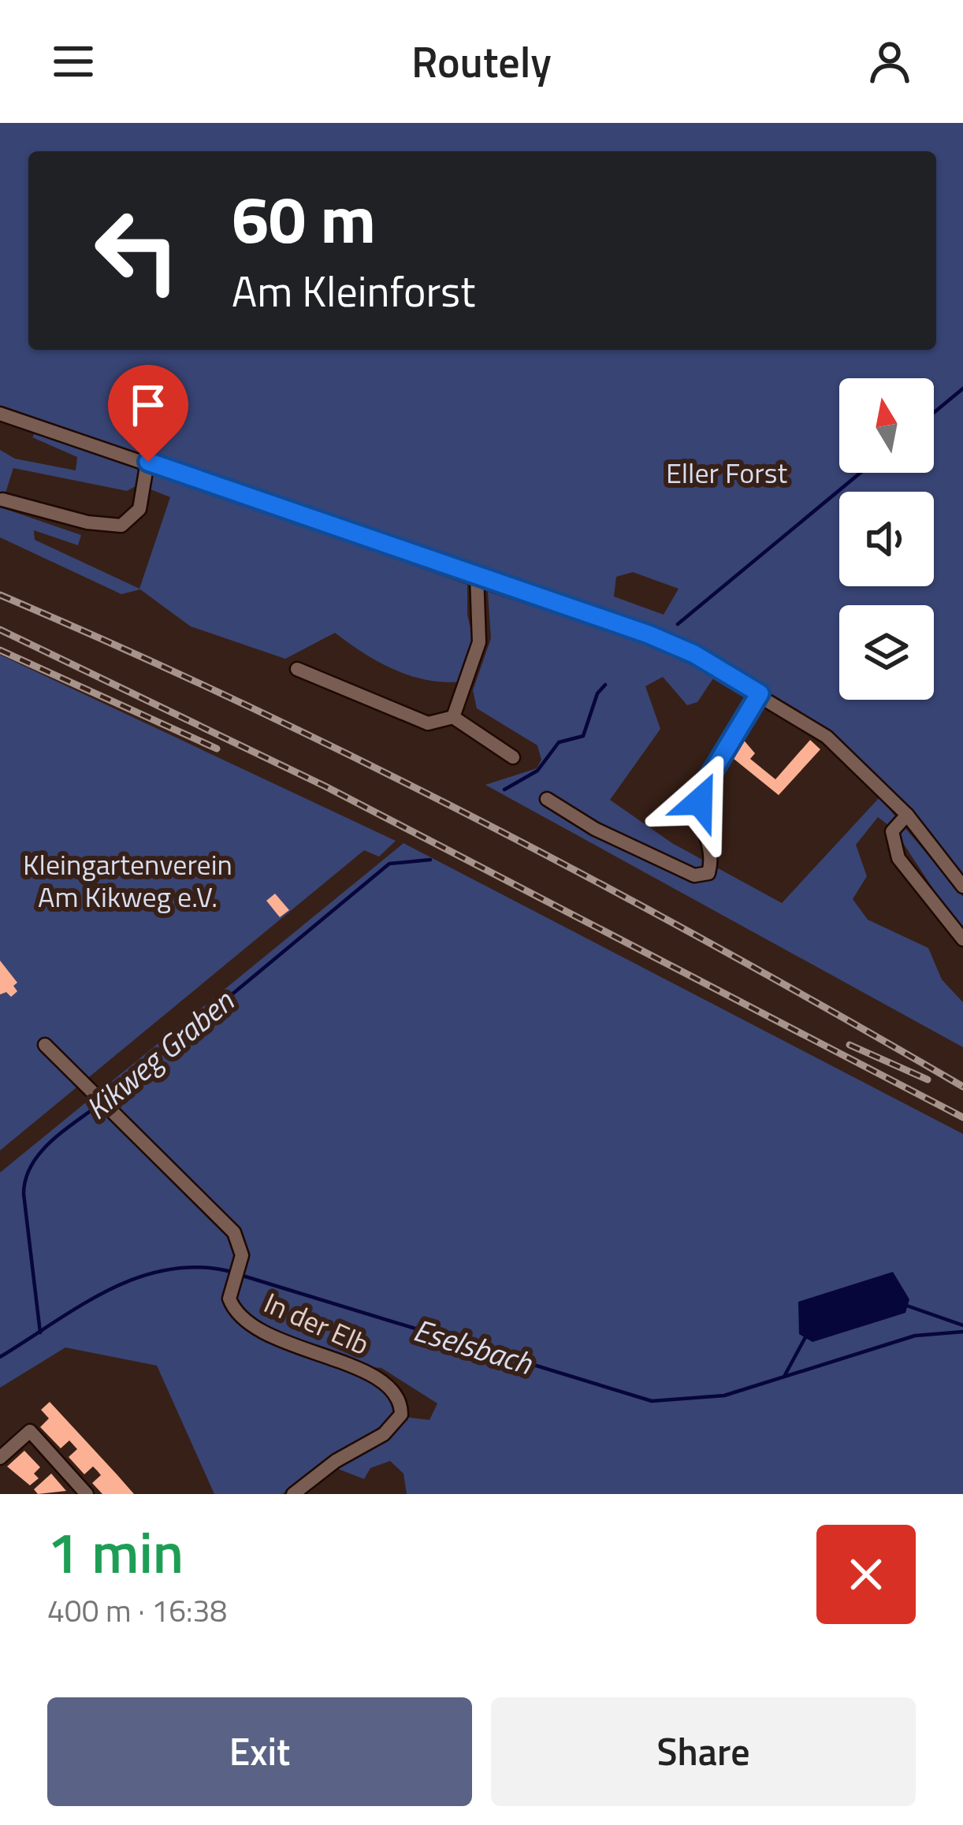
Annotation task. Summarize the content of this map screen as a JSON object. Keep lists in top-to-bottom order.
{
  "streets": {
    "street": ["In der Elb"]
  },
  "water": ["Kikweg Graben", "Eselsbach"],
  "parks": ["Eller Forst", "Kleingartenverein Am Kikweg e.V."],
  "north": "top",
  "page": {
    "header": "Routely",
    "turn": ["60 m", "Am Kleinforst"],
    "heading": ["1 min", "400 m · 16:38"],
    "buttons": ["Exit", "Share"]
  }
}
